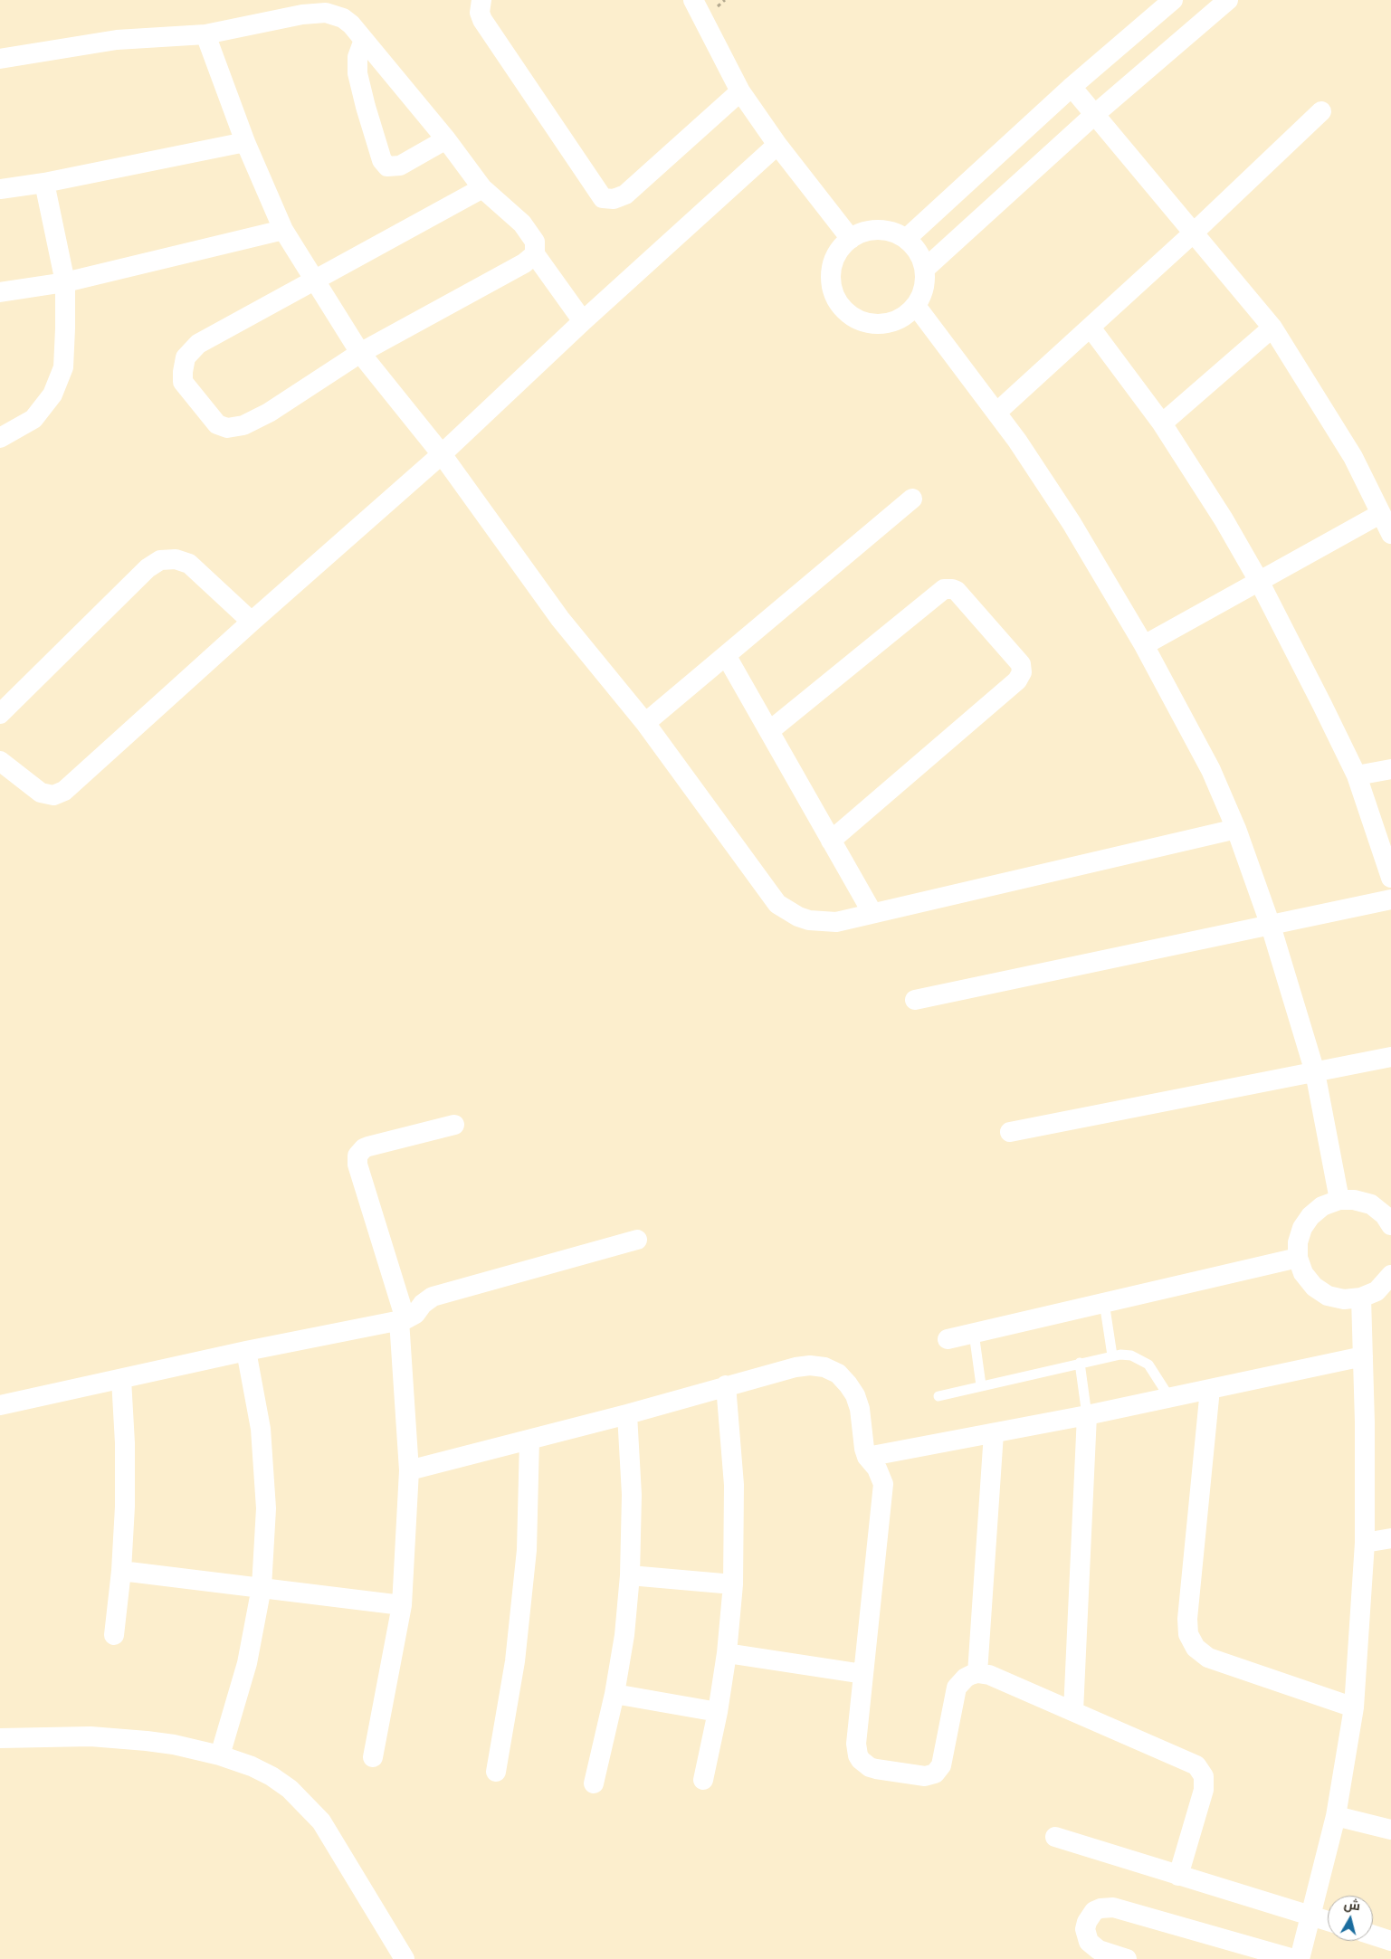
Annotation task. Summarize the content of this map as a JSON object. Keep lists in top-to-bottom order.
{
  "north": "top"
}
